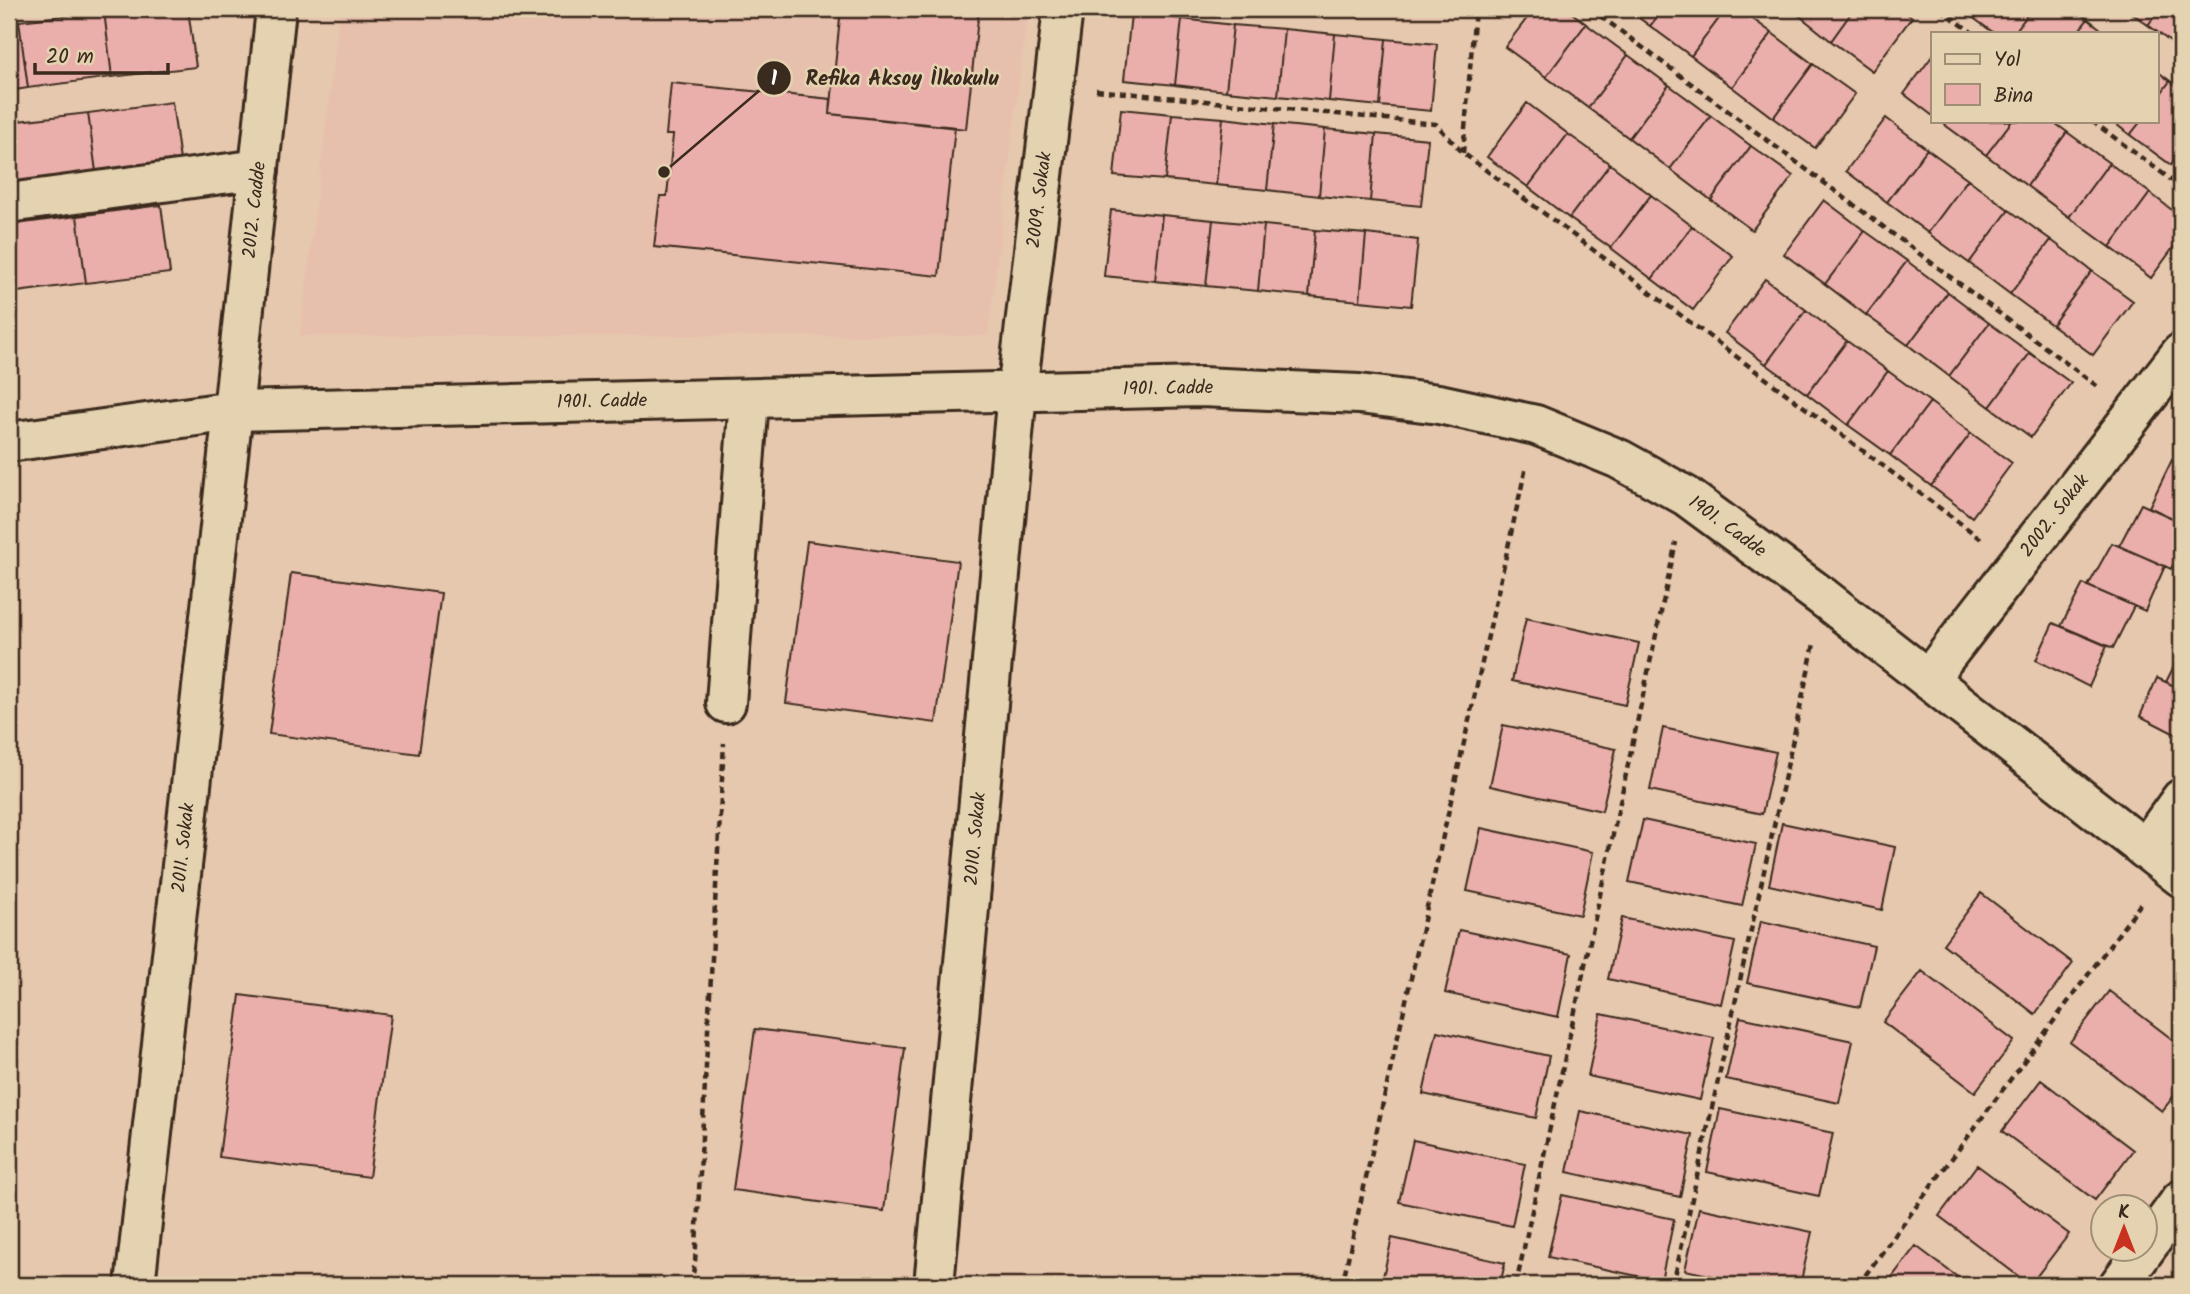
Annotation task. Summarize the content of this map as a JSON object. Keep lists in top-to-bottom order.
{
  "streets": {
    "street": [
      "2009. Sokak",
      "2012. Cadde",
      "1901. Cadde",
      "2002. Sokak",
      "2010. Sokak",
      "2011. Sokak"
    ]
  },
  "crossings": [
    ["2009. Sokak", "1901. Cadde"],
    ["2009. Sokak", "2010. Sokak"],
    ["2012. Cadde", "1901. Cadde"],
    ["2012. Cadde", "2011. Sokak"],
    ["1901. Cadde", "2002. Sokak"],
    ["1901. Cadde", "2010. Sokak"],
    ["1901. Cadde", "2011. Sokak"]
  ],
  "places": ["Refika Aksoy İlkokulu"],
  "legend": ["Yol", "Bina"],
  "scale_bar": "20 m",
  "north": "top"
}
